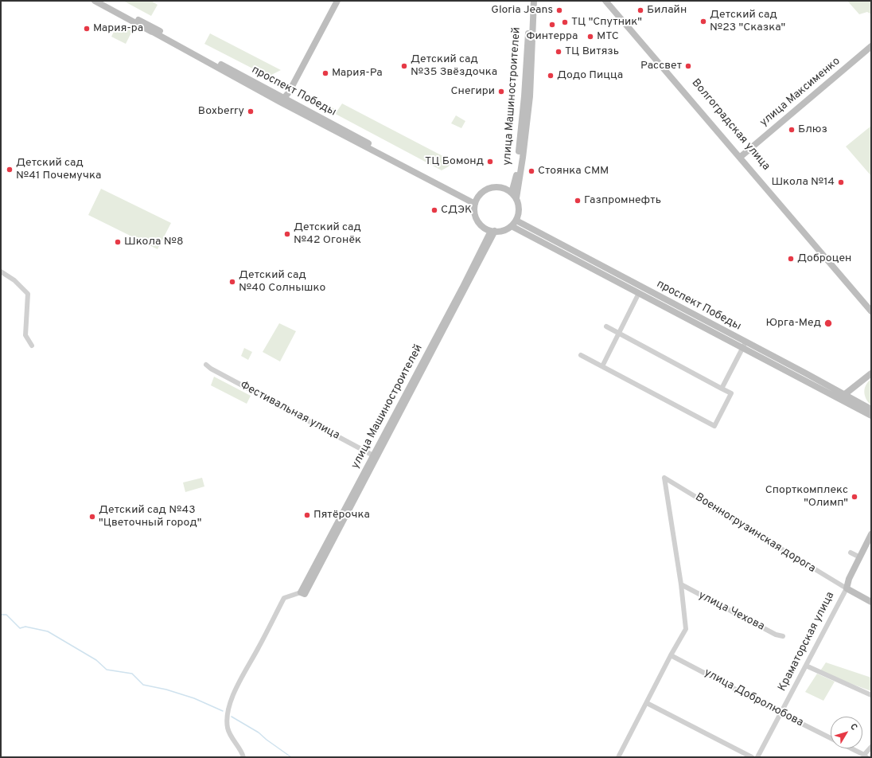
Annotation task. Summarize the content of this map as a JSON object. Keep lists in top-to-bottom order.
{
  "streets": {
    "main road": [
      "проспект Победы",
      "улица Максименко",
      "улица Машиностроителей",
      "Волгоградская улица",
      "Краматорская улица"
    ],
    "street": [
      "Фестивальная улица",
      "Военногрузинская дорога",
      "улица Чехова",
      "улица Добролюбова"
    ]
  },
  "crossings": [
    ["проспект Победы", "улица Машиностроителей"],
    ["улица Максименко", "Волгоградская улица"],
    ["улица Машиностроителей", "Фестивальная улица"],
    ["Военногрузинская дорога", "улица Чехова"],
    ["Военногрузинская дорога", "Краматорская улица"],
    ["Краматорская улица", "улица Добролюбова"]
  ],
  "places": [
    "Gloria Jeans",
    "Билайн",
    "Детский сад №23 \"Сказка\"",
    "ТЦ \"Спутник\"",
    "Финтерра",
    "Мария-ра",
    "МТС",
    "ТЦ Витязь",
    "Детский сад №35 Звёздочка",
    "Рассвет",
    "Мария-Ра",
    "Додо Пицца",
    "Снегири",
    "Boxberry",
    "Блюз",
    "ТЦ Бомонд",
    "Детский сад №41 Почемучка",
    "Стоянка СММ",
    "Школа №14",
    "Газпромнефть",
    "СДЭК",
    "Детский сад №42 Огонёк",
    "Школа №8",
    "Доброцен",
    "Детский сад №40 Солнышко",
    "Юрга-Мед",
    "Спорткомплекс \"Олимп\"",
    "Пятёрочка",
    "Детский сад №43 \"Цветочный город\""
  ],
  "north": "top right"
}
